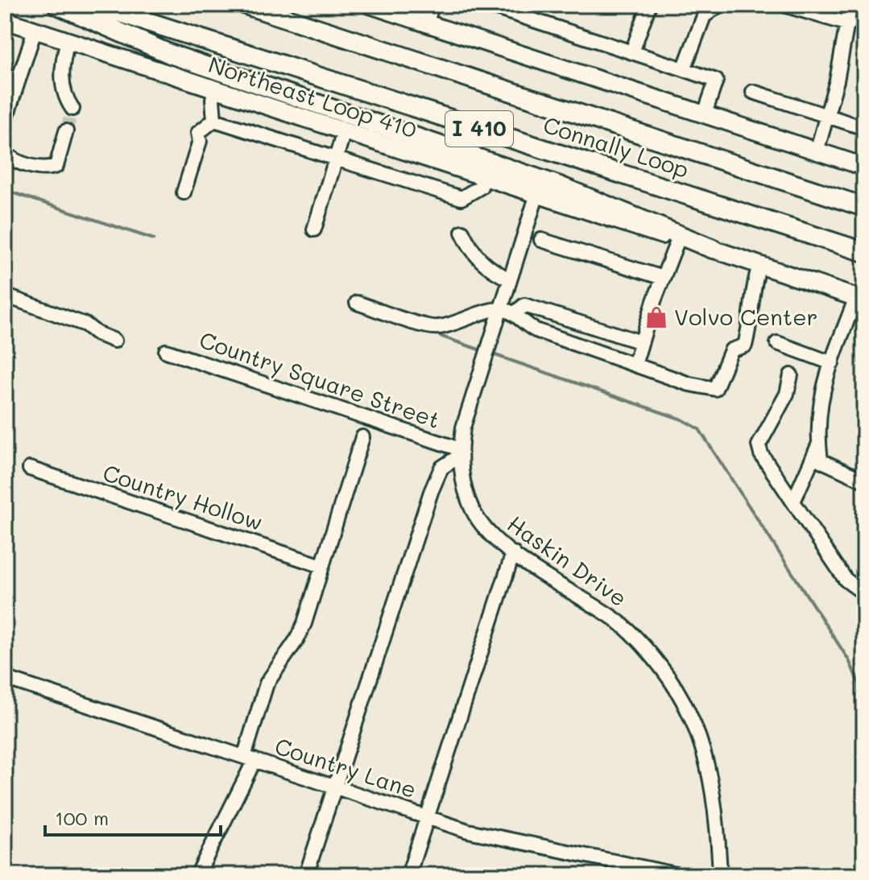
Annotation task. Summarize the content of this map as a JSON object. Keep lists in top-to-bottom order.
{
  "streets": {
    "highway": ["I 410", "Connally Loop"],
    "main road": ["Northeast Loop 410"],
    "street": [
      "Country Square Street",
      "Country Hollow",
      "Haskin Drive",
      "Country Lane"
    ]
  },
  "crossings": [
    ["Northeast Loop 410", "Haskin Drive"],
    ["Country Square Street", "Haskin Drive"]
  ],
  "places": {
    "shop": ["Volvo Center"]
  },
  "scale_bar": "100 m"
}
